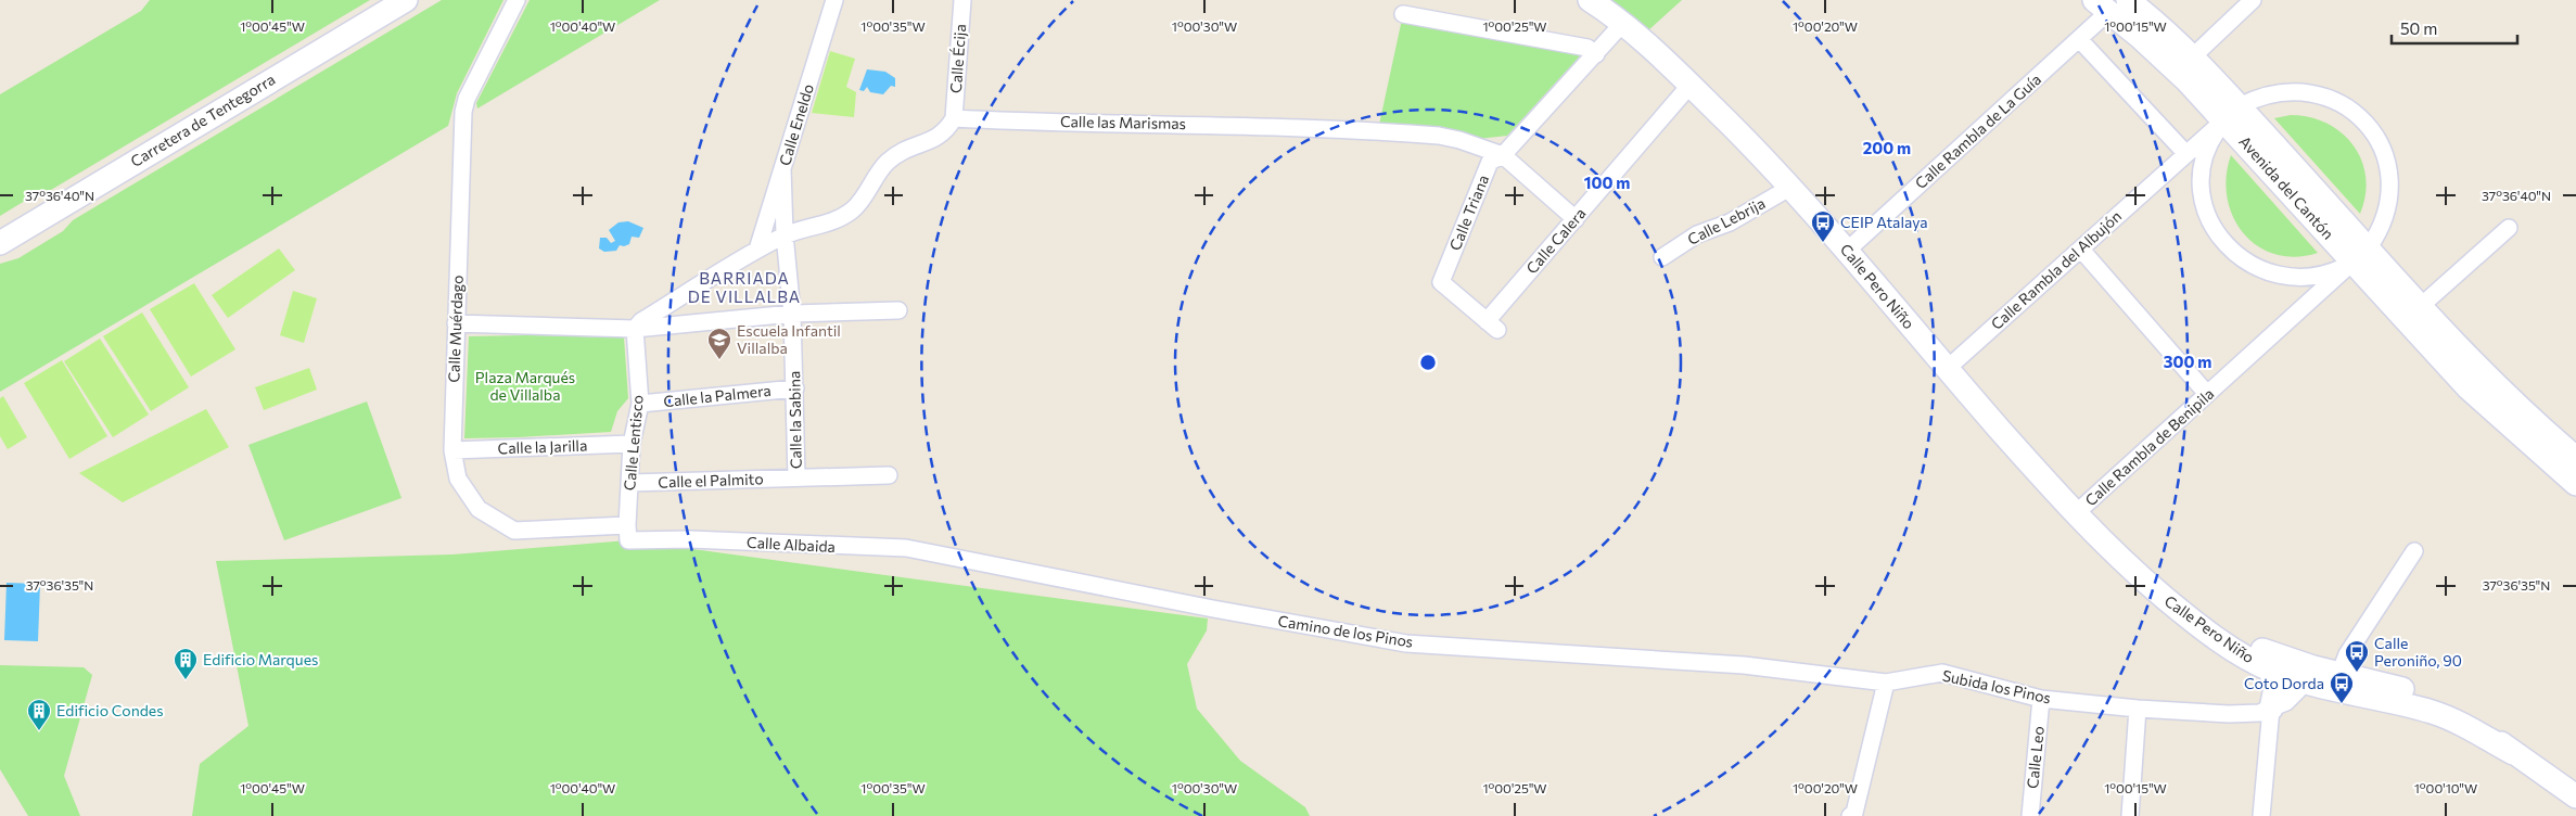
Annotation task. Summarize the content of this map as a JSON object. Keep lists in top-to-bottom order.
{
  "streets": {
    "street": [
      "Calle Écija",
      "Carretera de Tentegorra",
      "Calle las Marismas",
      "Calle Eneldo",
      "Calle Rambla de La Guía",
      "Avenida del Cantón",
      "Calle Triana",
      "Calle Lebrija",
      "Calle Calera",
      "Calle Rambla del Albujón",
      "Calle Pero Niño",
      "Calle Muérdago",
      "Calle la Palmera",
      "Calle la Sabina",
      "Calle Lentisco",
      "Calle la Jarilla",
      "Calle Rambla de Benipila",
      "Calle el Palmito",
      "Calle Albaida",
      "Camino de los Pinos",
      "Subida los Pinos",
      "Calle Leo"
    ]
  },
  "crossings": [
    ["Calle Écija", "Calle las Marismas"],
    ["Calle las Marismas", "Calle Triana"],
    ["Calle Eneldo", "Calle la Sabina"],
    ["Calle Rambla de La Guía", "Avenida del Cantón"],
    ["Calle Rambla de La Guía", "Calle Pero Niño"],
    ["Avenida del Cantón", "Calle Rambla del Albujón"],
    ["Avenida del Cantón", "Calle Rambla de Benipila"],
    ["Calle Triana", "Calle Calera"],
    ["Calle Triana", "Calle Pero Niño"],
    ["Calle Lebrija", "Calle Pero Niño"],
    ["Calle Calera", "Calle Pero Niño"],
    ["Calle Rambla del Albujón", "Calle Pero Niño"],
    ["Calle Pero Niño", "Calle Rambla de Benipila"],
    ["Calle Pero Niño", "Subida los Pinos"],
    ["Calle Muérdago", "Calle Lentisco"],
    ["Calle Muérdago", "Calle la Jarilla"],
    ["Calle Muérdago", "Calle Albaida"],
    ["Calle la Palmera", "Calle la Sabina"],
    ["Calle la Palmera", "Calle Lentisco"],
    ["Calle la Sabina", "Calle el Palmito"],
    ["Calle Lentisco", "Calle la Jarilla"],
    ["Calle Lentisco", "Calle el Palmito"],
    ["Calle Lentisco", "Calle Albaida"],
    ["Calle Albaida", "Camino de los Pinos"],
    ["Camino de los Pinos", "Subida los Pinos"],
    ["Subida los Pinos", "Calle Leo"]
  ],
  "districts": ["BARRIADA DE VILLALBA"],
  "parks": ["Plaza Marqués de Villalba"],
  "places": {
    "bus stop": ["CEIP Atalaya", "Calle Peroniño, 90", "Coto Dorda"],
    "school or university": ["Escuela Infantil Villalba"],
    "building": ["Edificio Marques", "Edificio Condes"]
  },
  "scale_bar": "50 m",
  "coordinates": [
    "1°00'45\"W",
    "1°00'40\"W",
    "1°00'35\"W",
    "1°00'30\"W",
    "1°00'25\"W",
    "1°00'20\"W",
    "1°00'15\"W",
    "37°36'40\"N",
    "37°36'35\"N",
    "1°00'10\"W"
  ],
  "rings": ["200 m", "100 m", "300 m"]
}
